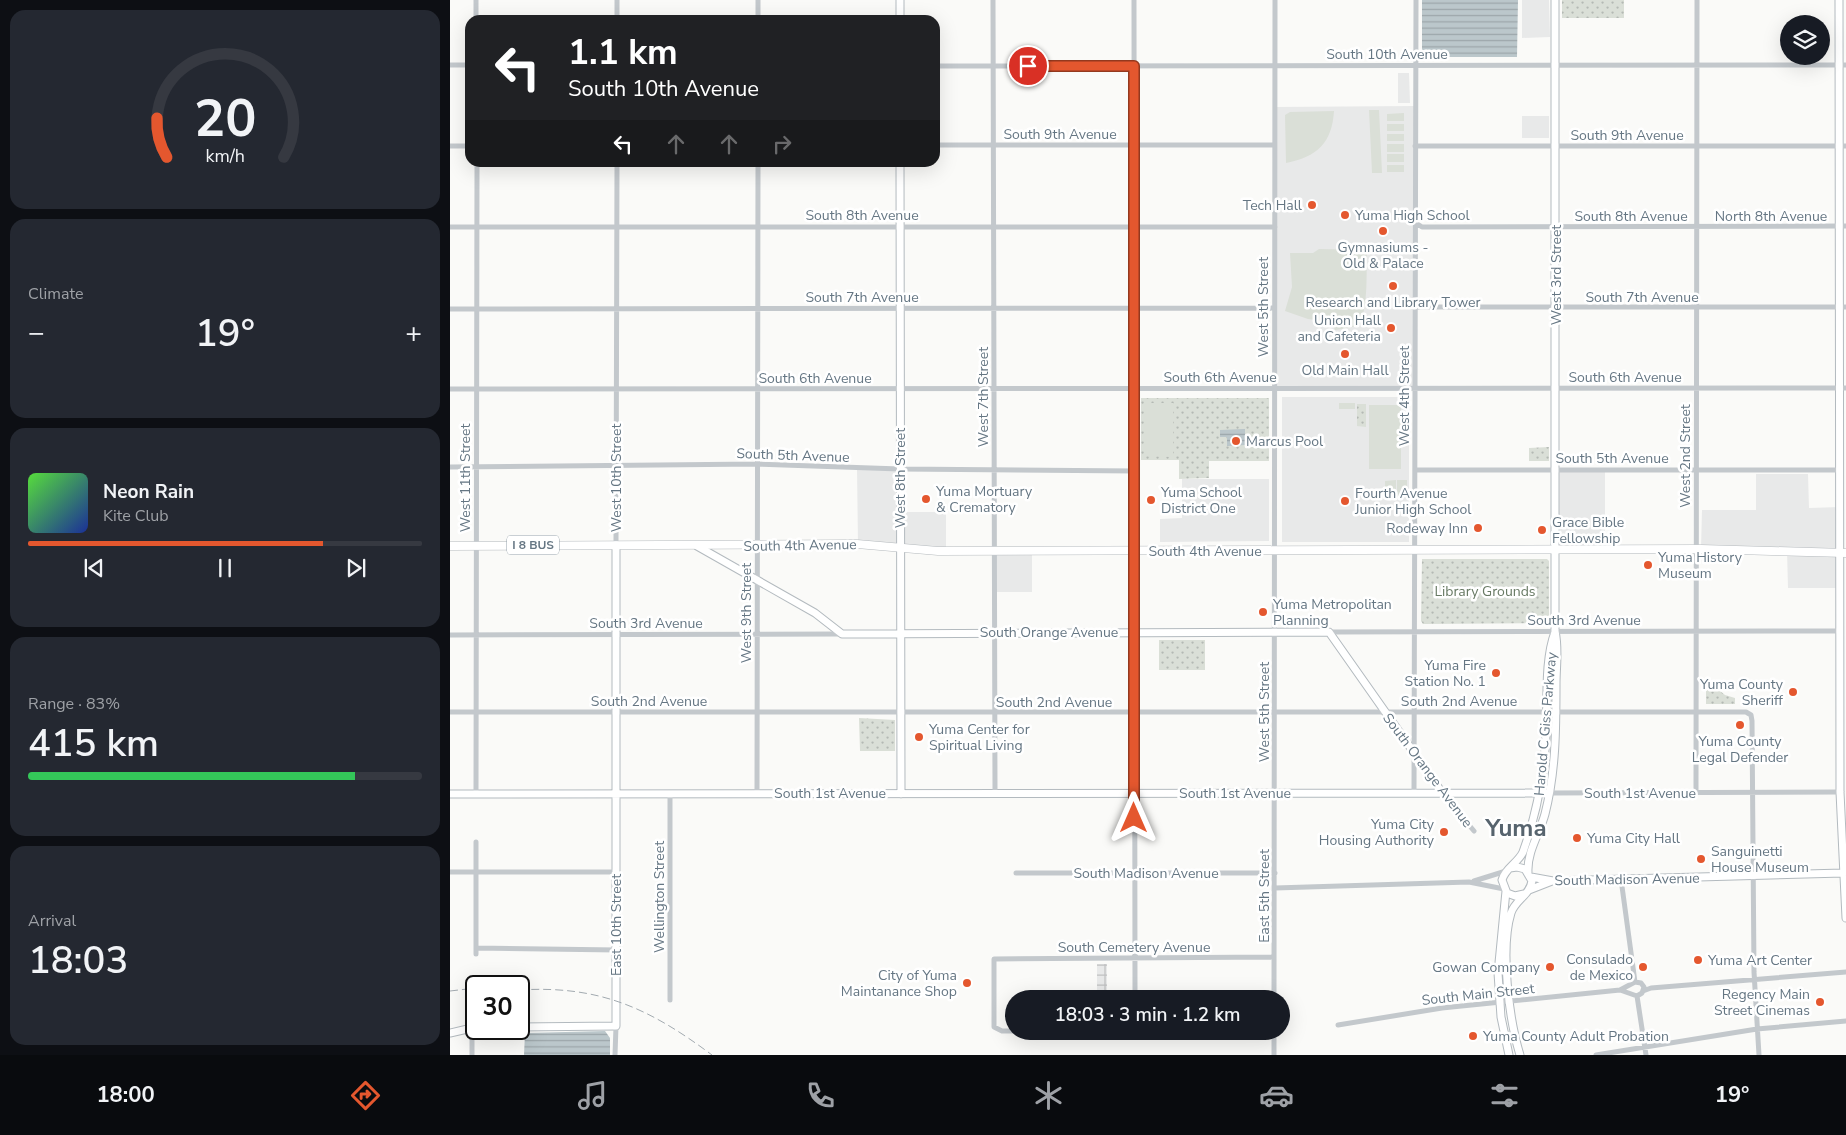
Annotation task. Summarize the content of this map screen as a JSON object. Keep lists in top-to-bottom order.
{
  "streets": {
    "main road": ["I 8 BUS", "South 4th Avenue"],
    "street": [
      "South 10th Avenue",
      "South 9th Avenue",
      "South 8th Avenue",
      "North 8th Avenue",
      "West 3rd Street",
      "South 7th Avenue",
      "West 5th Street",
      "South 6th Avenue",
      "West 4th Street",
      "West 7th Street",
      "South 5th Avenue",
      "West 2nd Street",
      "West 11th Street",
      "West 10th Street",
      "West 8th Street",
      "West 9th Street",
      "South 3rd Avenue",
      "South Orange Avenue",
      "South 2nd Avenue",
      "Harold C Giss Parkway",
      "South 1st Avenue",
      "South Madison Avenue",
      "East 5th Street",
      "Wellington Street",
      "East 10th Street",
      "South Cemetery Avenue",
      "South Main Street"
    ]
  },
  "crossings": [
    ["South 10th Avenue", "West 3rd Street"],
    ["South 10th Avenue", "West 5th Street"],
    ["South 10th Avenue", "West 4th Street"],
    ["South 10th Avenue", "West 7th Street"],
    ["South 10th Avenue", "West 2nd Street"],
    ["South 9th Avenue", "West 3rd Street"],
    ["South 9th Avenue", "West 5th Street"],
    ["South 9th Avenue", "West 4th Street"],
    ["South 9th Avenue", "West 7th Street"],
    ["South 9th Avenue", "West 2nd Street"],
    ["South 8th Avenue", "North 8th Avenue"],
    ["South 8th Avenue", "West 3rd Street"],
    ["South 8th Avenue", "West 5th Street"],
    ["South 8th Avenue", "West 4th Street"],
    ["South 8th Avenue", "West 7th Street"],
    ["South 8th Avenue", "West 2nd Street"],
    ["South 8th Avenue", "West 11th Street"],
    ["South 8th Avenue", "West 10th Street"],
    ["South 8th Avenue", "West 8th Street"],
    ["South 8th Avenue", "West 9th Street"],
    ["North 8th Avenue", "West 2nd Street"],
    ["West 3rd Street", "South 7th Avenue"],
    ["West 3rd Street", "South 6th Avenue"],
    ["West 3rd Street", "South 5th Avenue"],
    ["West 3rd Street", "South 4th Avenue"],
    ["West 3rd Street", "Harold C Giss Parkway"],
    ["South 7th Avenue", "West 5th Street"],
    ["South 7th Avenue", "West 4th Street"],
    ["South 7th Avenue", "West 7th Street"],
    ["South 7th Avenue", "West 2nd Street"],
    ["South 7th Avenue", "West 11th Street"],
    ["South 7th Avenue", "West 10th Street"],
    ["South 7th Avenue", "West 8th Street"],
    ["South 7th Avenue", "West 9th Street"],
    ["West 5th Street", "South 6th Avenue"],
    ["West 5th Street", "South 4th Avenue"],
    ["West 5th Street", "South Orange Avenue"],
    ["West 5th Street", "South 2nd Avenue"],
    ["West 5th Street", "South 1st Avenue"],
    ["West 5th Street", "East 5th Street"],
    ["South 6th Avenue", "West 4th Street"],
    ["South 6th Avenue", "West 7th Street"],
    ["South 6th Avenue", "West 2nd Street"],
    ["South 6th Avenue", "West 11th Street"],
    ["South 6th Avenue", "West 10th Street"],
    ["South 6th Avenue", "West 8th Street"],
    ["South 6th Avenue", "West 9th Street"],
    ["West 4th Street", "South 5th Avenue"],
    ["West 4th Street", "South 4th Avenue"],
    ["West 4th Street", "South 3rd Avenue"],
    ["West 4th Street", "South Orange Avenue"],
    ["West 4th Street", "South 2nd Avenue"],
    ["West 4th Street", "South 1st Avenue"],
    ["West 7th Street", "South 5th Avenue"],
    ["West 7th Street", "South 4th Avenue"],
    ["West 7th Street", "South Orange Avenue"],
    ["West 7th Street", "South 2nd Avenue"],
    ["West 7th Street", "South 1st Avenue"],
    ["South 5th Avenue", "West 2nd Street"],
    ["South 5th Avenue", "West 11th Street"],
    ["South 5th Avenue", "West 10th Street"],
    ["South 5th Avenue", "West 8th Street"],
    ["South 5th Avenue", "West 9th Street"],
    ["West 2nd Street", "South 4th Avenue"],
    ["West 2nd Street", "South 3rd Avenue"],
    ["West 2nd Street", "South 2nd Avenue"],
    ["West 2nd Street", "South 1st Avenue"],
    ["West 11th Street", "South 4th Avenue"],
    ["West 11th Street", "South 3rd Avenue"],
    ["West 11th Street", "South 2nd Avenue"],
    ["West 11th Street", "South 1st Avenue"],
    ["West 10th Street", "South 4th Avenue"],
    ["West 10th Street", "South 3rd Avenue"],
    ["West 10th Street", "South 2nd Avenue"],
    ["West 10th Street", "South 1st Avenue"],
    ["West 10th Street", "East 10th Street"],
    ["West 8th Street", "South 4th Avenue"],
    ["West 8th Street", "South Orange Avenue"],
    ["West 8th Street", "South 2nd Avenue"],
    ["West 8th Street", "South 1st Avenue"],
    ["South 4th Avenue", "West 9th Street"],
    ["South 4th Avenue", "Harold C Giss Parkway"],
    ["West 9th Street", "South 3rd Avenue"],
    ["West 9th Street", "South 2nd Avenue"],
    ["West 9th Street", "South 1st Avenue"],
    ["South 3rd Avenue", "South Orange Avenue"],
    ["South 3rd Avenue", "Harold C Giss Parkway"],
    ["South Orange Avenue", "South 2nd Avenue"],
    ["South Orange Avenue", "South 1st Avenue"],
    ["South 2nd Avenue", "Harold C Giss Parkway"],
    ["South 2nd Avenue", "South 1st Avenue"],
    ["Harold C Giss Parkway", "South 1st Avenue"],
    ["Harold C Giss Parkway", "South Madison Avenue"],
    ["South 1st Avenue", "East 5th Street"],
    ["South 1st Avenue", "Wellington Street"],
    ["South 1st Avenue", "East 10th Street"],
    ["South Madison Avenue", "East 5th Street"],
    ["East 5th Street", "South Cemetery Avenue"]
  ],
  "districts": ["Yuma"],
  "parks": ["Library Grounds"],
  "places": [
    "Tech Hall",
    "Yuma High School",
    "Gymnasiums - Old & Palace",
    "Research and Library Tower",
    "Union Hall and Cafeteria",
    "Old Main Hall",
    "Marcus Pool",
    "Yuma Mortuary & Crematory",
    "Yuma School District One",
    "Fourth Avenue Junior High School",
    "Rodeway Inn",
    "Grace Bible Fellowship",
    "Yuma History Museum",
    "Yuma Metropolitan Planning",
    "Yuma Fire Station No. 1",
    "Yuma County Sheriff",
    "Yuma County Legal Defender",
    "Yuma Center for Spiritual Living",
    "Yuma City Housing Authority",
    "Yuma City Hall",
    "Sanguinetti House Museum",
    "Yuma Art Center",
    "Gowan Company",
    "Consulado de Mexico",
    "City of Yuma Maintanance Shop",
    "Regency Main Street Cinemas",
    "Yuma County Adult Probation"
  ],
  "page": {
    "turn": ["1.1 km", "South 10th Avenue"],
    "tile": [
      "Climate",
      ["Range · 83%", "415 km"],
      ["Arrival", "18:03"]
    ],
    "heat": ["−", "19°", "+"],
    "song": ["Neon Rain", "Kite Club"],
    "limit": "30",
    "trip": "18:03 · 3 min · 1.2 km",
    "tabs": ["18:00", "19°"],
    "gauge": ["20", "km/h"]
  }
}
